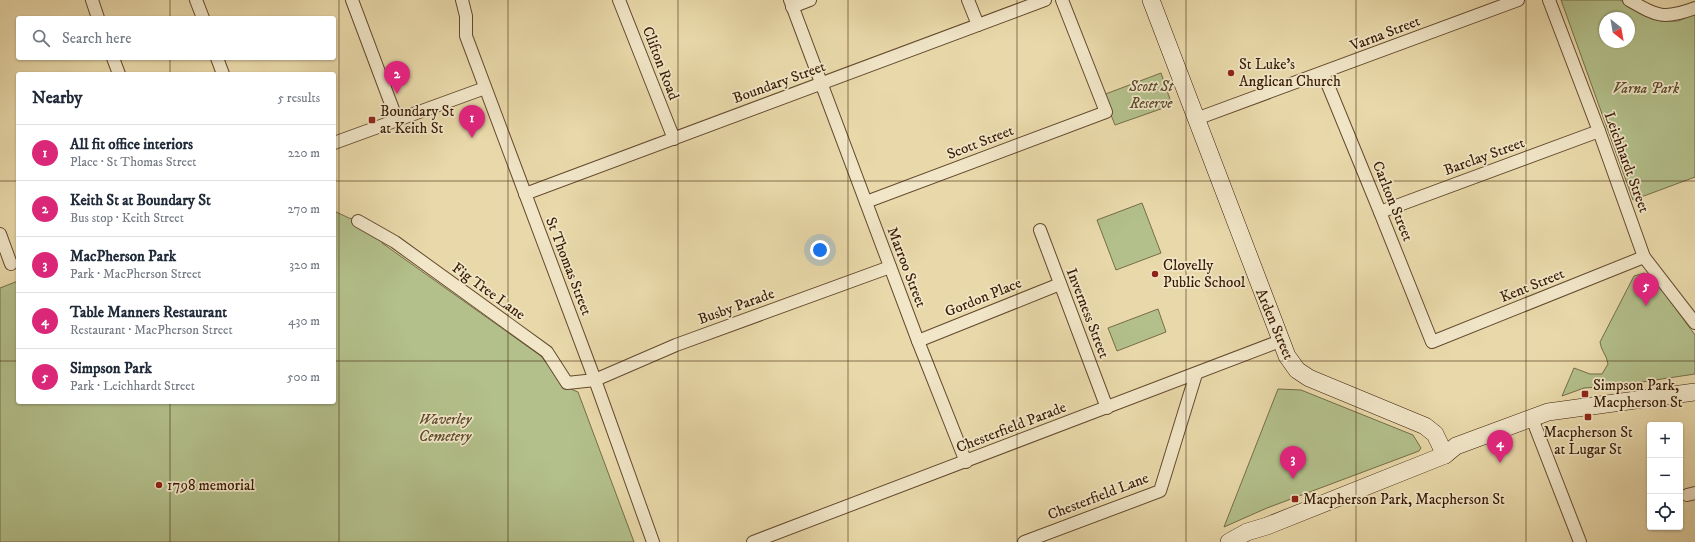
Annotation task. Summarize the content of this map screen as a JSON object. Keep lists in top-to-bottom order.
{
  "streets": {
    "main road": ["Arden Street"],
    "street": [
      "Varna Street",
      "Clifton Road",
      "Boundary Street",
      "Scott Street",
      "Barclay Street",
      "Leichhardt Street",
      "Carlton Street",
      "St Thomas Street",
      "Marroo Street",
      "Kent Street",
      "Fig Tree Lane",
      "Gordon Place",
      "Busby Parade",
      "Inverness Street",
      "Chesterfield Parade",
      "Chesterfield Lane"
    ]
  },
  "crossings": [
    ["Varna Street", "Carlton Street"],
    ["Varna Street", "Arden Street"],
    ["Clifton Road", "Boundary Street"],
    ["Boundary Street", "St Thomas Street"],
    ["Boundary Street", "Marroo Street"],
    ["Scott Street", "Marroo Street"],
    ["Barclay Street", "Leichhardt Street"],
    ["Barclay Street", "Carlton Street"],
    ["Leichhardt Street", "Kent Street"],
    ["Carlton Street", "Kent Street"],
    ["St Thomas Street", "Fig Tree Lane"],
    ["St Thomas Street", "Busby Parade"],
    ["Marroo Street", "Gordon Place"],
    ["Marroo Street", "Busby Parade"],
    ["Marroo Street", "Chesterfield Parade"],
    ["Fig Tree Lane", "Busby Parade"],
    ["Gordon Place", "Inverness Street"],
    ["Inverness Street", "Chesterfield Parade"],
    ["Arden Street", "Chesterfield Parade"],
    ["Chesterfield Parade", "Chesterfield Lane"]
  ],
  "parks": ["Scott St Reserve", "Varna Park", "Waverley Cemetery"],
  "places": {
    "other": ["St Luke's Anglican Church", "Clovelly Public School", "1798 memorial"],
    "transit": [
      "Boundary St at Keith St",
      "Simpson Park, Macpherson St",
      "Macpherson St at Lugar St",
      "Macpherson Park, Macpherson St"
    ]
  },
  "north": "bottom right",
  "page": {
    "search": "Search here",
    "pins": [
      "2",
      "1",
      "5",
      "4",
      "3"
    ],
    "heading": ["Nearby", "5 results"],
    "list": [
      {
        "mark": "1",
        "name": "All fit office interiors",
        "note": "Place · St Thomas Street",
        "value": "220 m"
      },
      {
        "mark": "2",
        "name": "Keith St at Boundary St",
        "note": "Bus stop · Keith Street",
        "value": "270 m"
      },
      {
        "mark": "3",
        "name": "MacPherson Park",
        "note": "Park · MacPherson Street",
        "value": "320 m"
      },
      {
        "mark": "4",
        "name": "Table Manners Restaurant",
        "note": "Restaurant · MacPherson Street",
        "value": "430 m"
      },
      {
        "mark": "5",
        "name": "Simpson Park",
        "note": "Park · Leichhardt Street",
        "value": "500 m"
      }
    ],
    "map_buttons": ["+", "−"]
  }
}
